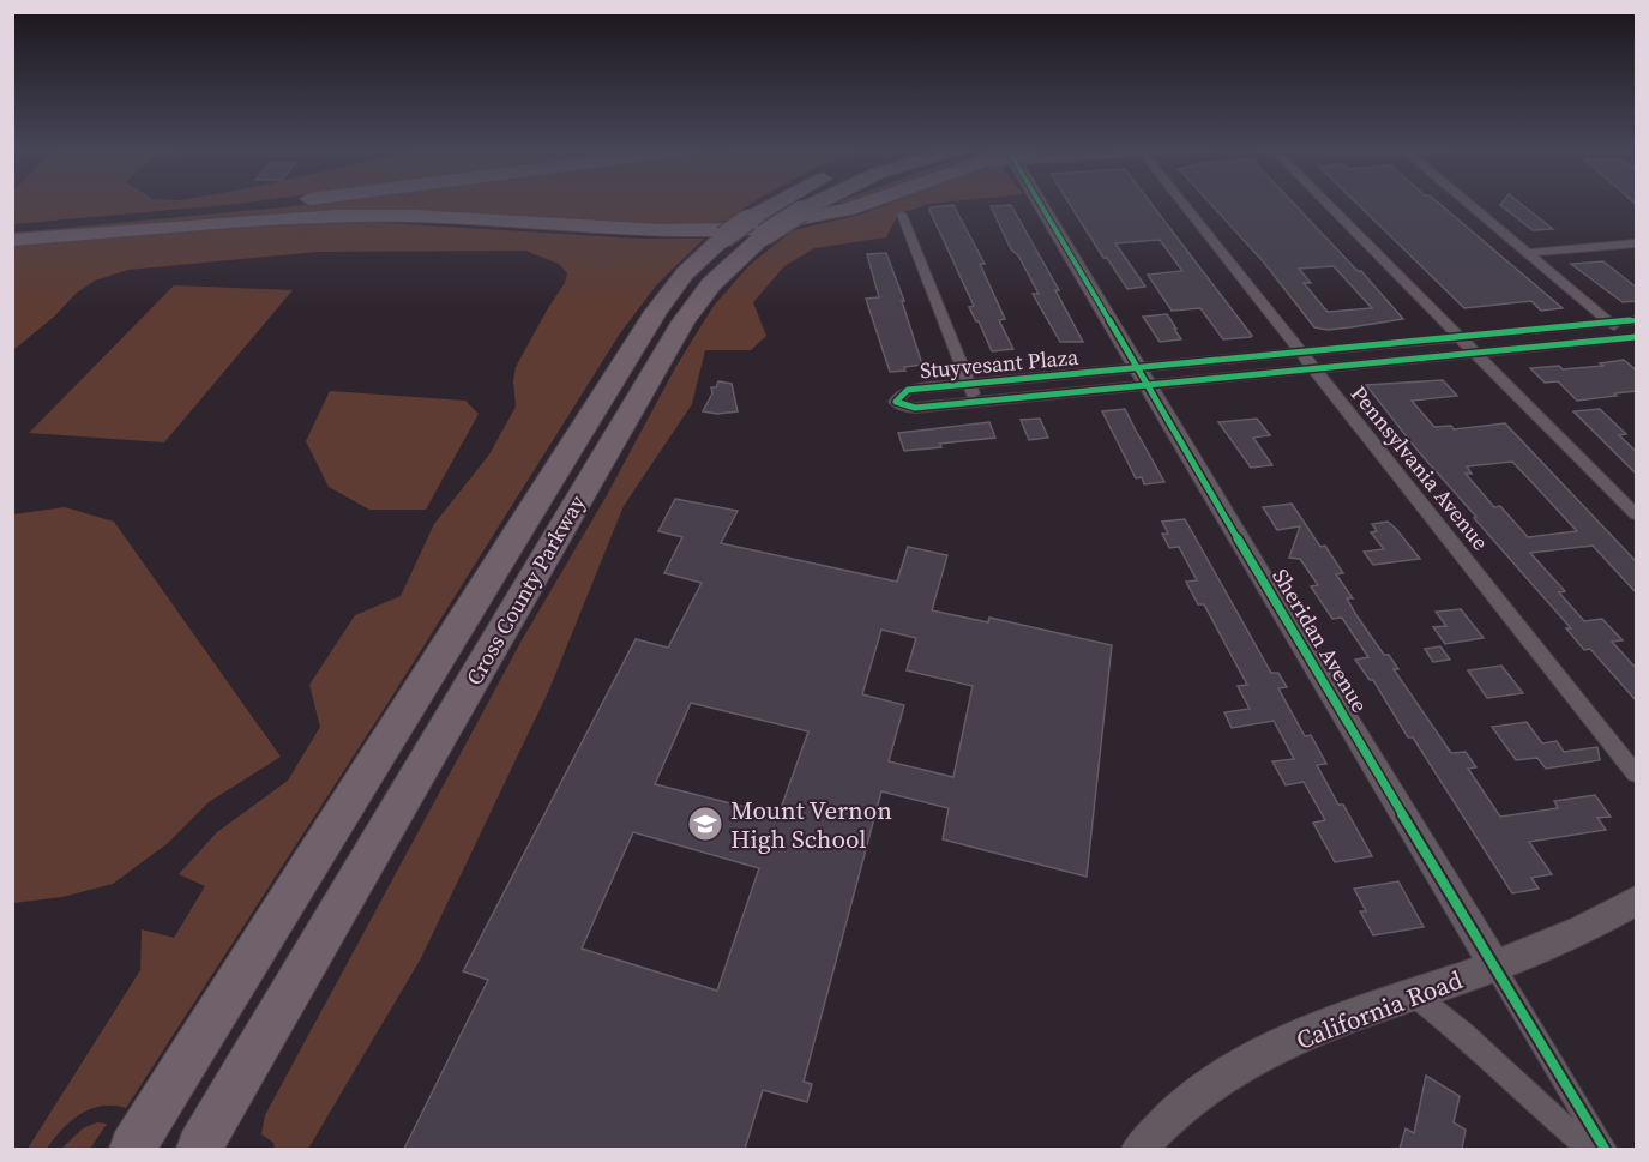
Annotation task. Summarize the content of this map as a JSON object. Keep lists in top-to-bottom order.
{
  "streets": {
    "highway": ["Cross County Parkway"],
    "street": [
      "Stuyvesant Plaza",
      "Pennsylvania Avenue",
      "Sheridan Avenue",
      "California Road"
    ]
  },
  "crossings": [
    ["Stuyvesant Plaza", "Pennsylvania Avenue"],
    ["Stuyvesant Plaza", "Sheridan Avenue"],
    ["Sheridan Avenue", "California Road"]
  ],
  "places": {
    "school or university": ["Mount Vernon High School"]
  }
}
